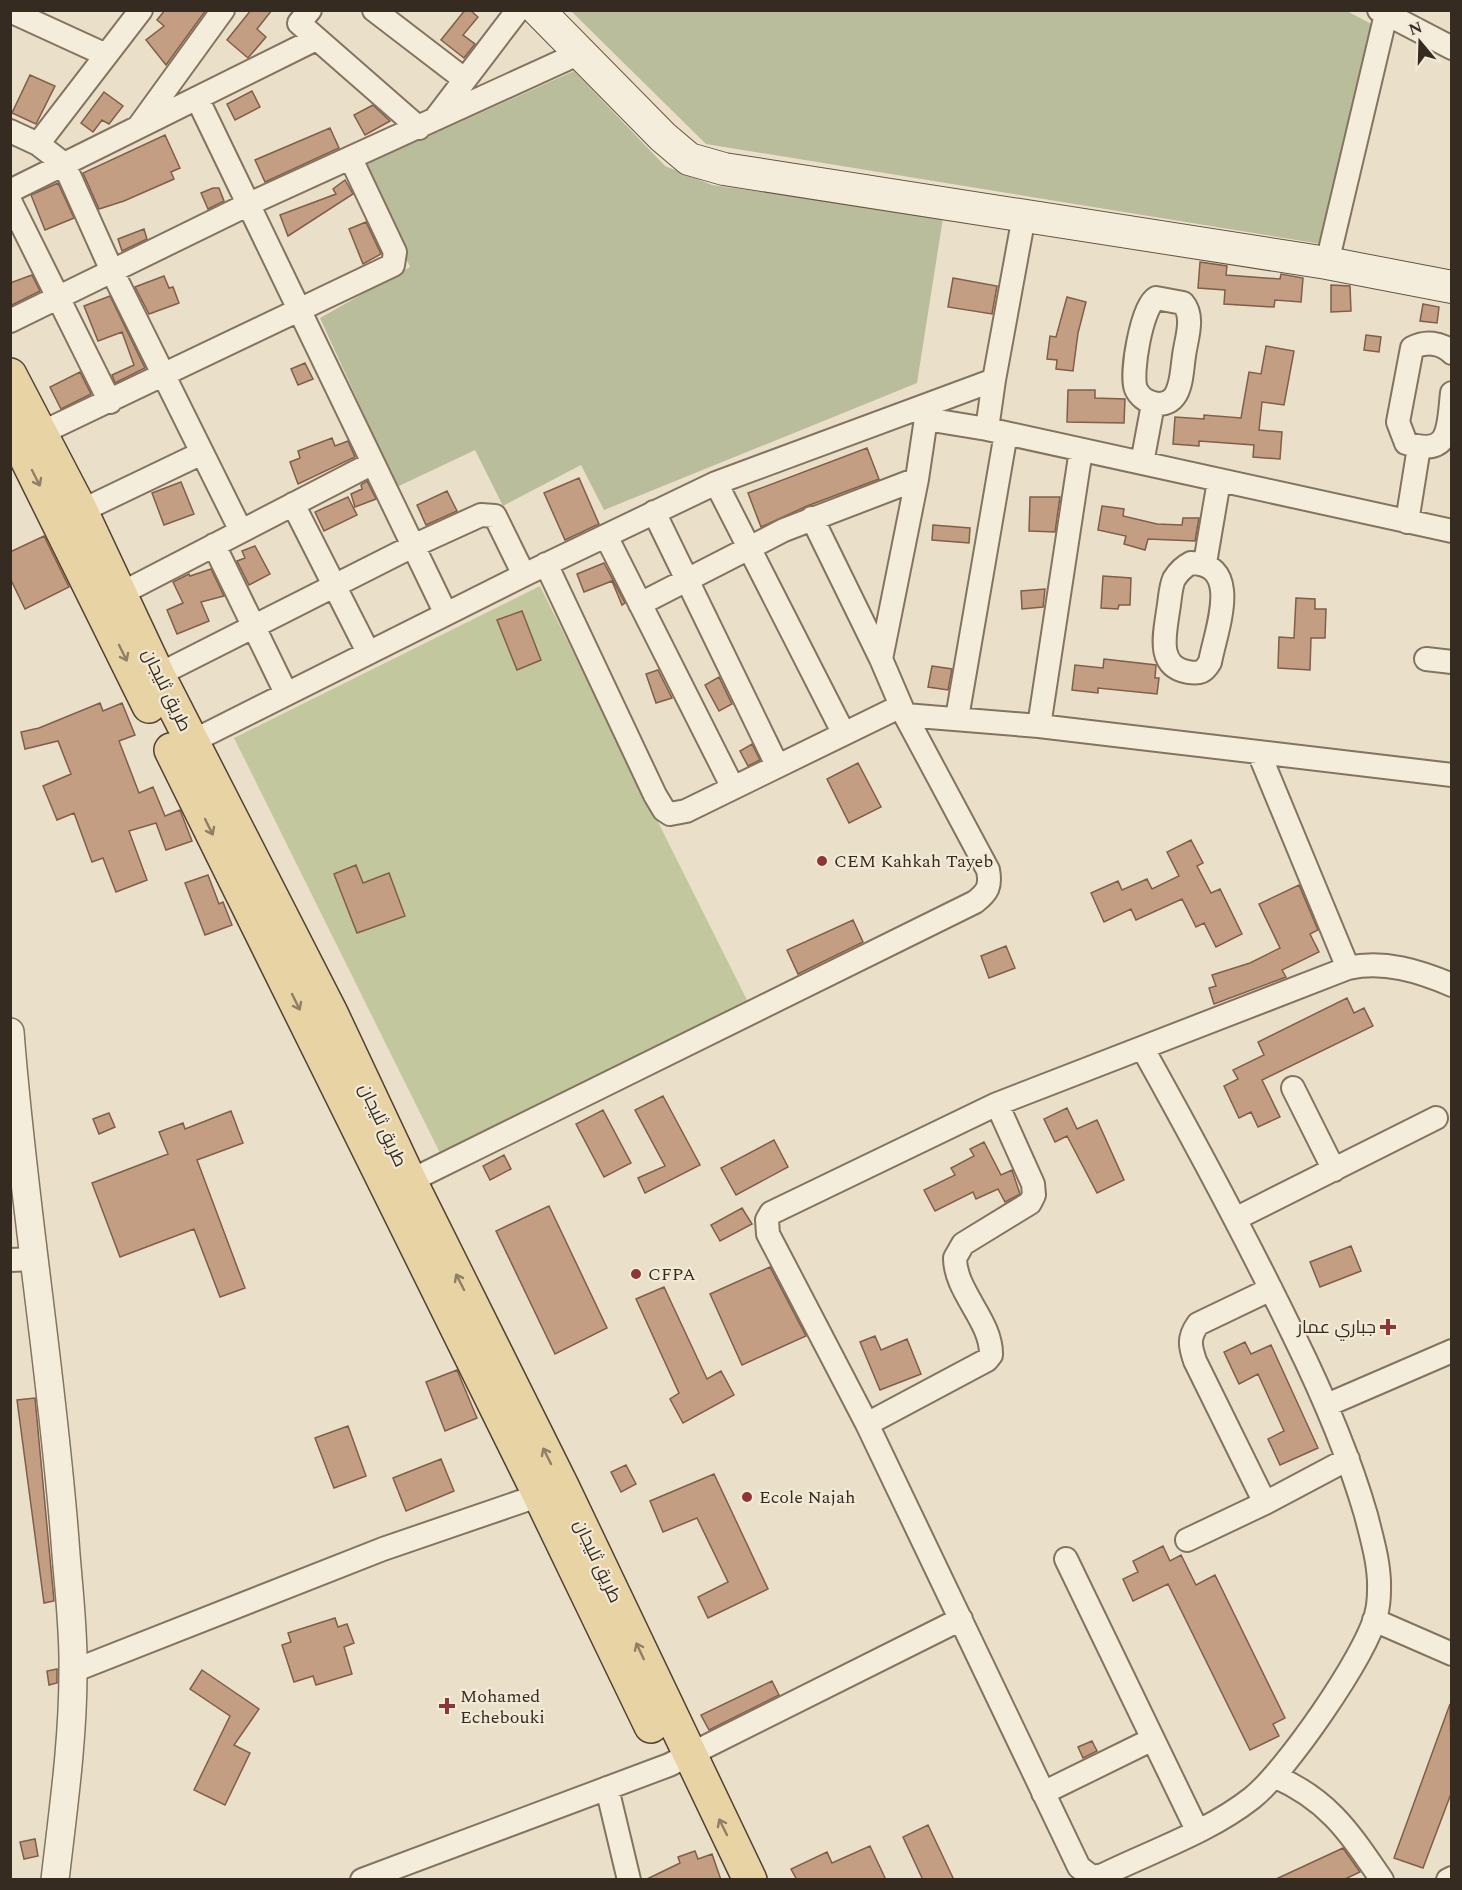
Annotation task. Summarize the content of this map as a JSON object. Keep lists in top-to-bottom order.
{
  "streets": {
    "main road": ["طريق ثليجان"]
  },
  "places": {
    "other": ["CEM Kahkah Tayeb", "CFPA", "Ecole Najah"],
    "health": ["جباري عمار", "Mohamed Echebouki"]
  },
  "north": "top"
}
